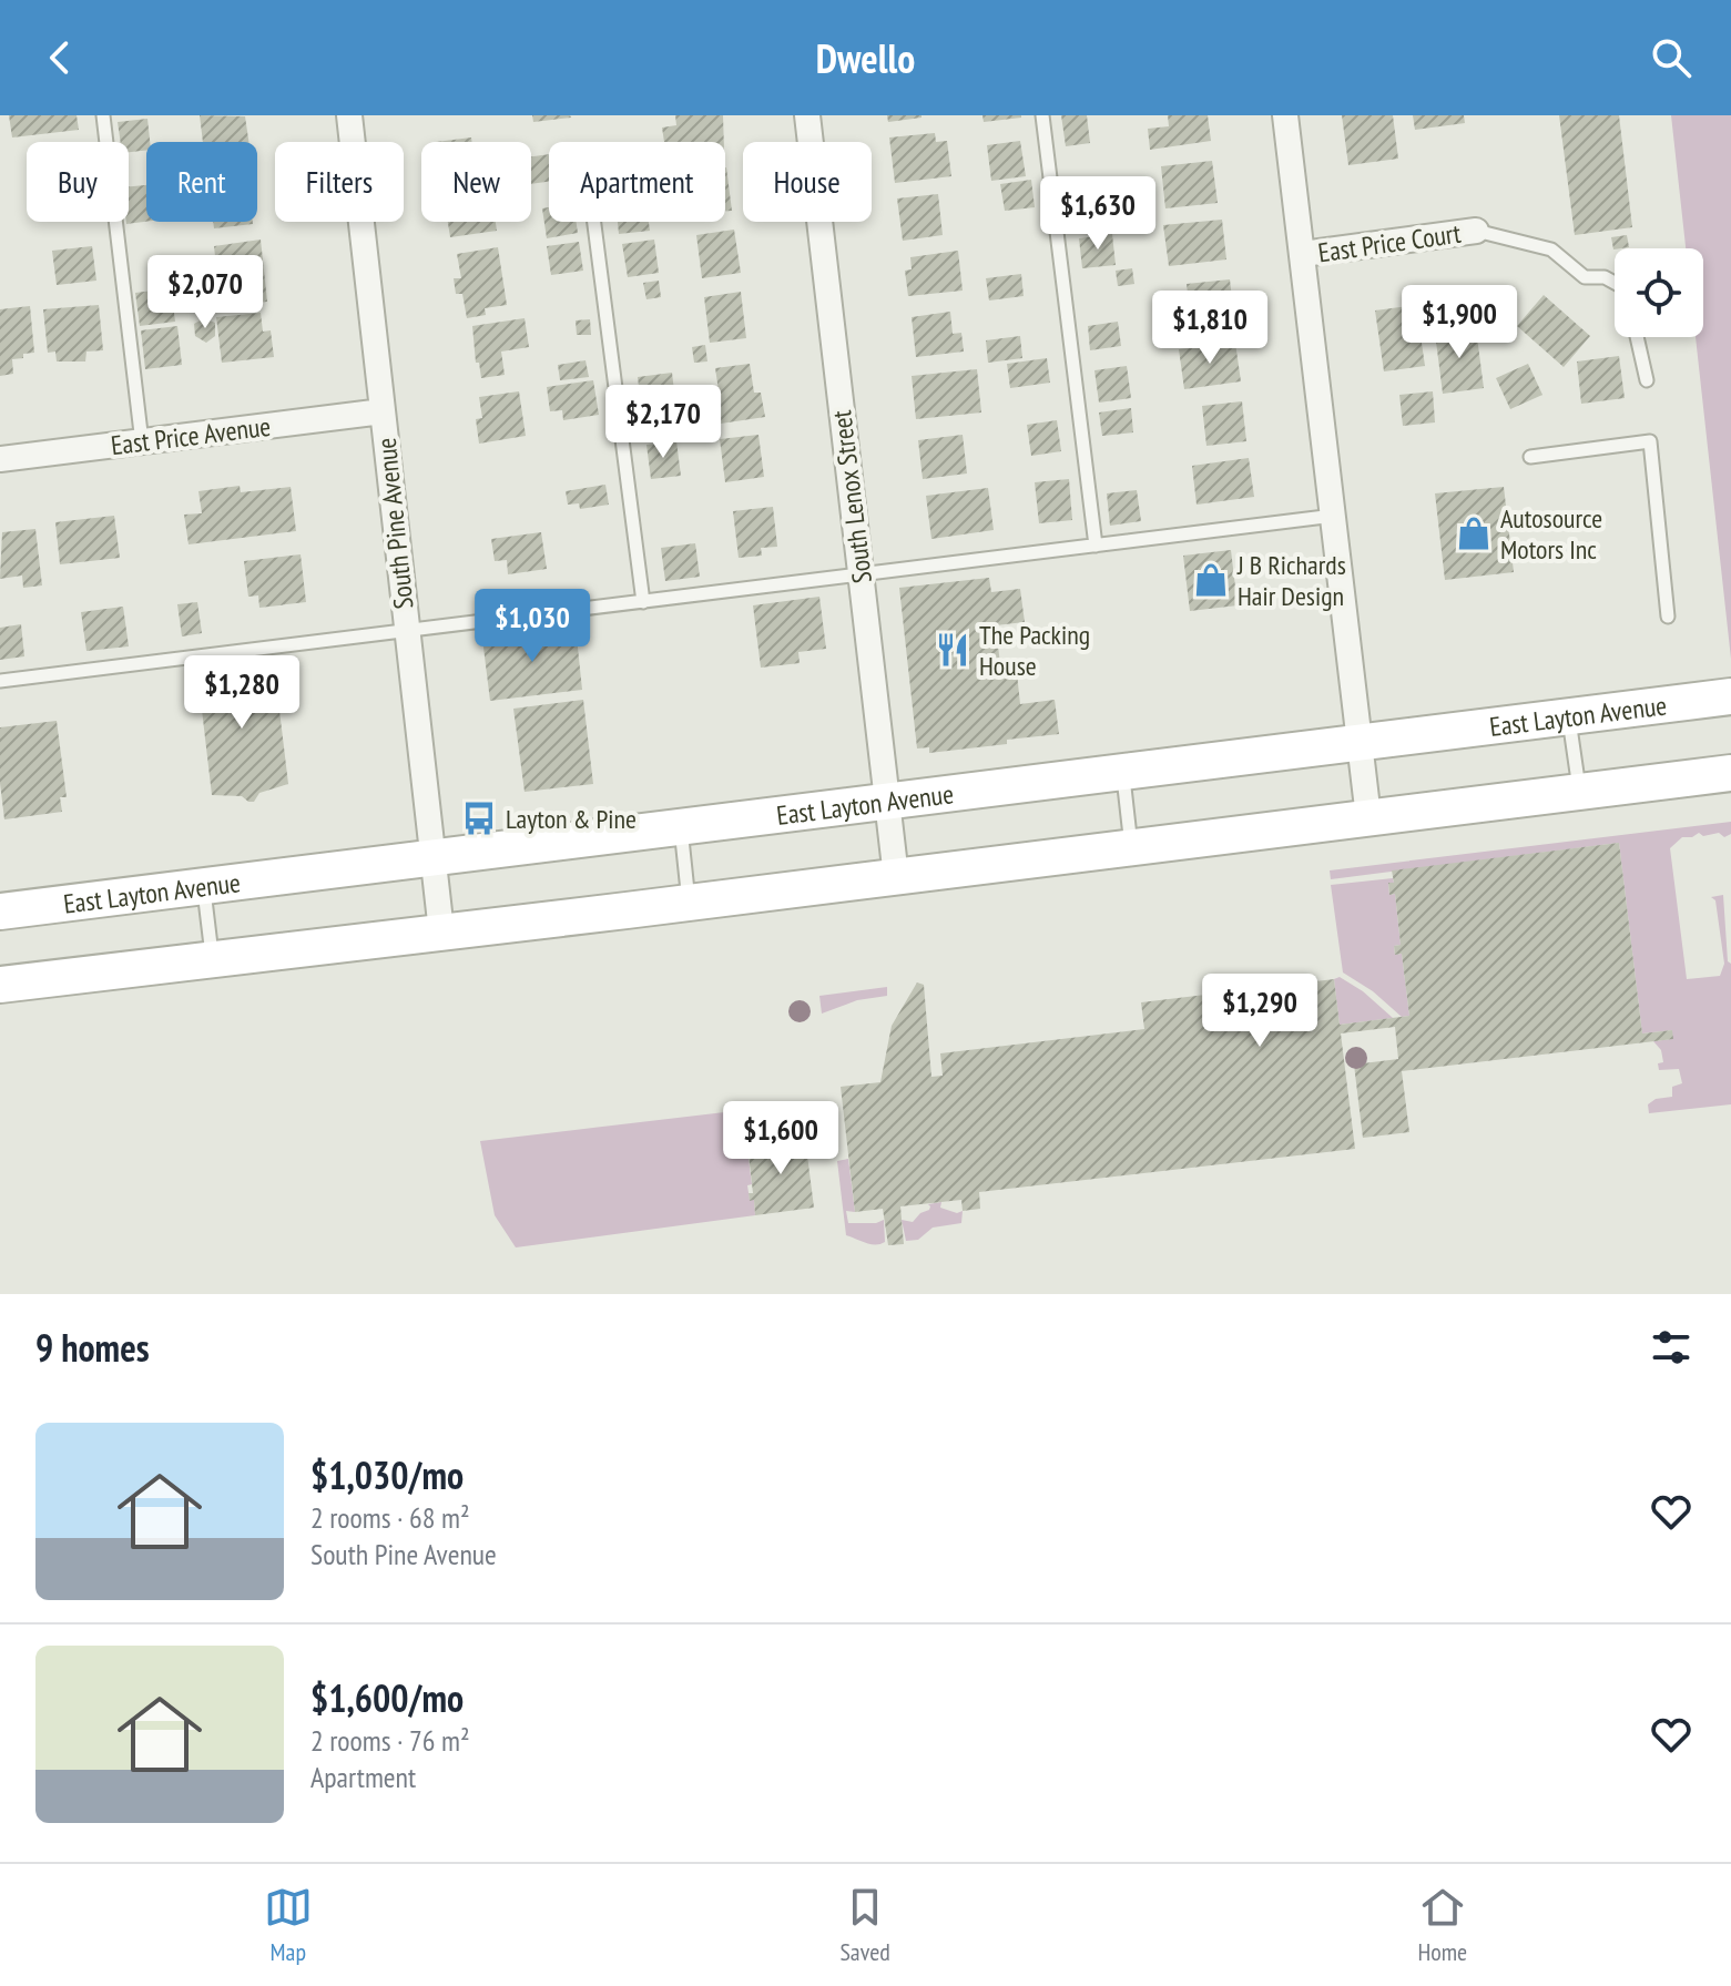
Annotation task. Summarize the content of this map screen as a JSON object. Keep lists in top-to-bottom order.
{
  "streets": {
    "main road": ["East Layton Avenue"],
    "street": [
      "East Price Court",
      "East Price Avenue",
      "South Lenox Street",
      "South Pine Avenue"
    ]
  },
  "crossings": [
    ["East Price Avenue", "South Pine Avenue"],
    ["South Lenox Street", "East Layton Avenue"],
    ["South Pine Avenue", "East Layton Avenue"]
  ],
  "places": {
    "shop": ["Autosource Motors Inc", "J B Richards Hair Design"],
    "restaurant": ["The Packing House"],
    "bus stop": ["Layton & Pine"]
  },
  "page": {
    "header": "Dwello",
    "chip": [
      "Buy",
      "Rent",
      "Filters",
      "New",
      "Apartment",
      "House"
    ],
    "price": [
      "$1,630",
      "$2,070",
      "$1,900",
      "$1,810",
      "$2,170",
      "$1,030",
      "$1,280",
      "$1,290",
      "$1,600"
    ],
    "heading": "9 homes",
    "list": [
      {
        "name": "$1,030/mo",
        "note": "2 rooms · 68 m² · South Pine Avenue"
      },
      {
        "name": "$1,600/mo",
        "note": "2 rooms · 76 m² · Apartment"
      }
    ],
    "tabs": ["Map", "Saved", "Home"]
  }
}
